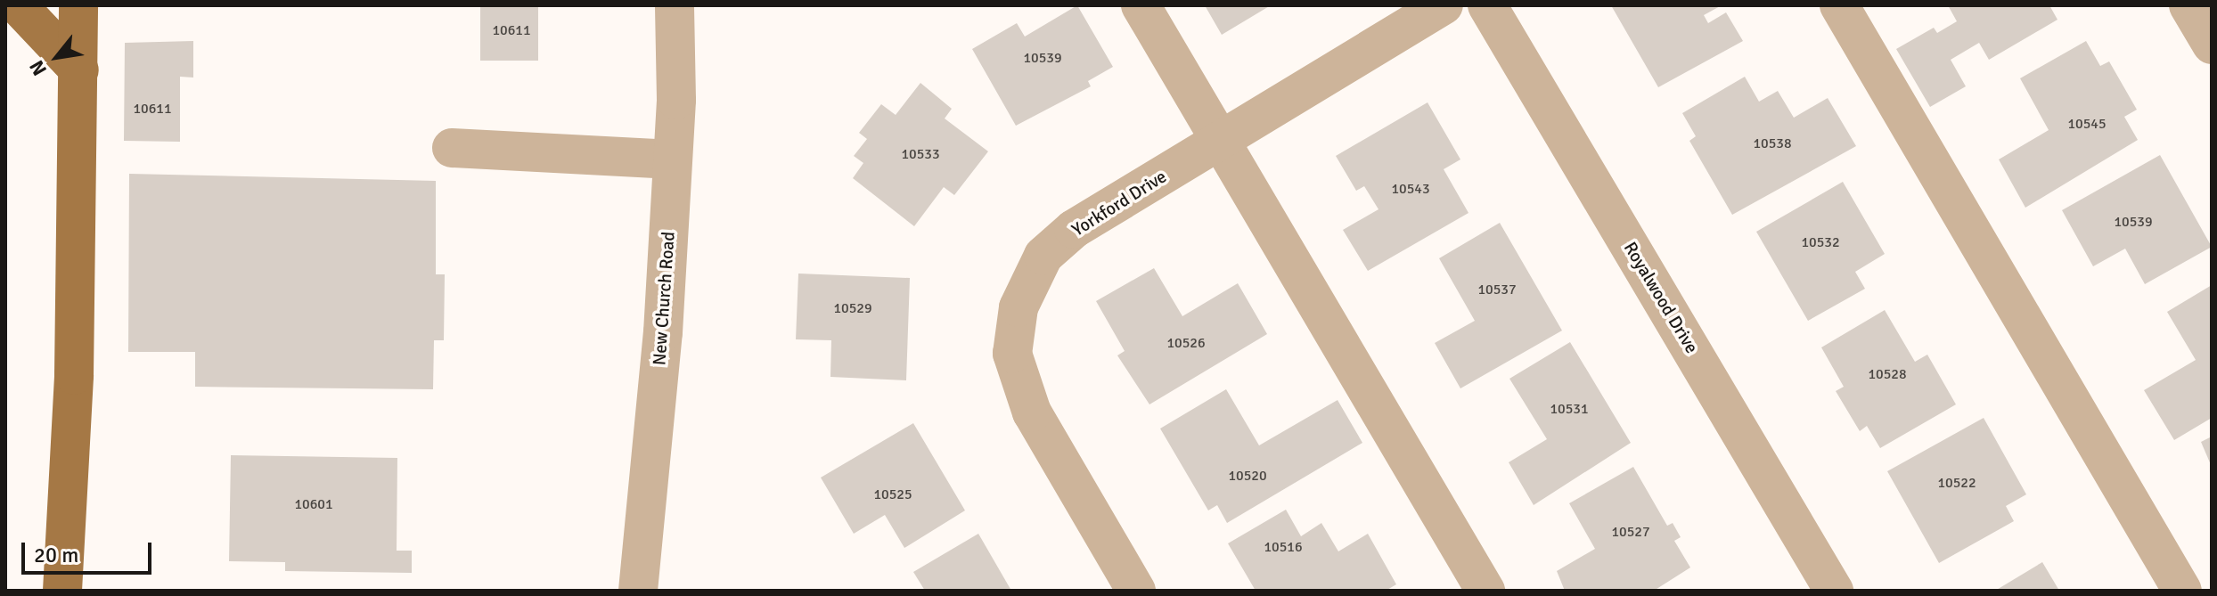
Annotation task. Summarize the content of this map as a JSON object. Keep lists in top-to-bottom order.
{
  "streets": {
    "street": ["Yorkford Drive", "Royalwood Drive", "New Church Road"]
  },
  "house_numbers": [
    "10611",
    "10539",
    "10611",
    "10545",
    "10538",
    "10533",
    "10543",
    "10539",
    "10532",
    "10537",
    "10529",
    "10526",
    "10528",
    "10531",
    "10520",
    "10522",
    "10525",
    "10601",
    "10527",
    "10516"
  ],
  "scale_bar": "20 m",
  "north": "bottom left"
}
